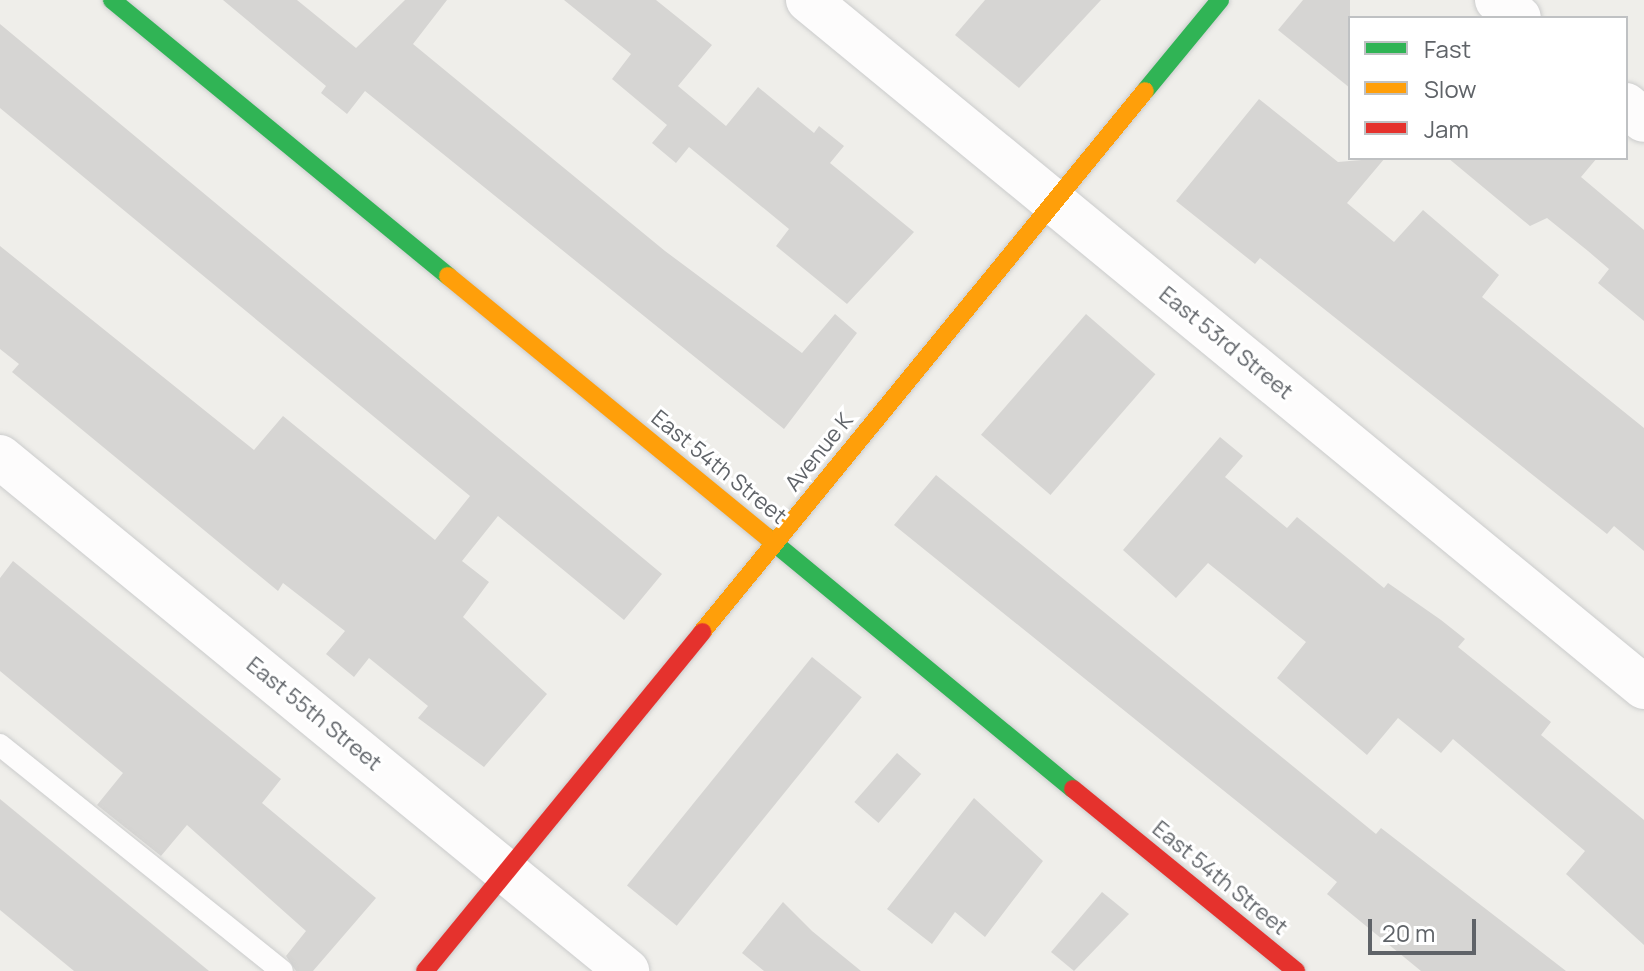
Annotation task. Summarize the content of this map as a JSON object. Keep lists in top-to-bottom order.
{
  "streets": {
    "street": [
      "East 53rd Street",
      "Avenue K",
      "East 54th Street",
      "East 55th Street"
    ]
  },
  "crossings": [
    ["East 53rd Street", "Avenue K"],
    ["Avenue K", "East 54th Street"],
    ["Avenue K", "East 55th Street"]
  ],
  "legend": ["Fast", "Slow", "Jam"],
  "scale_bar": "20 m"
}
